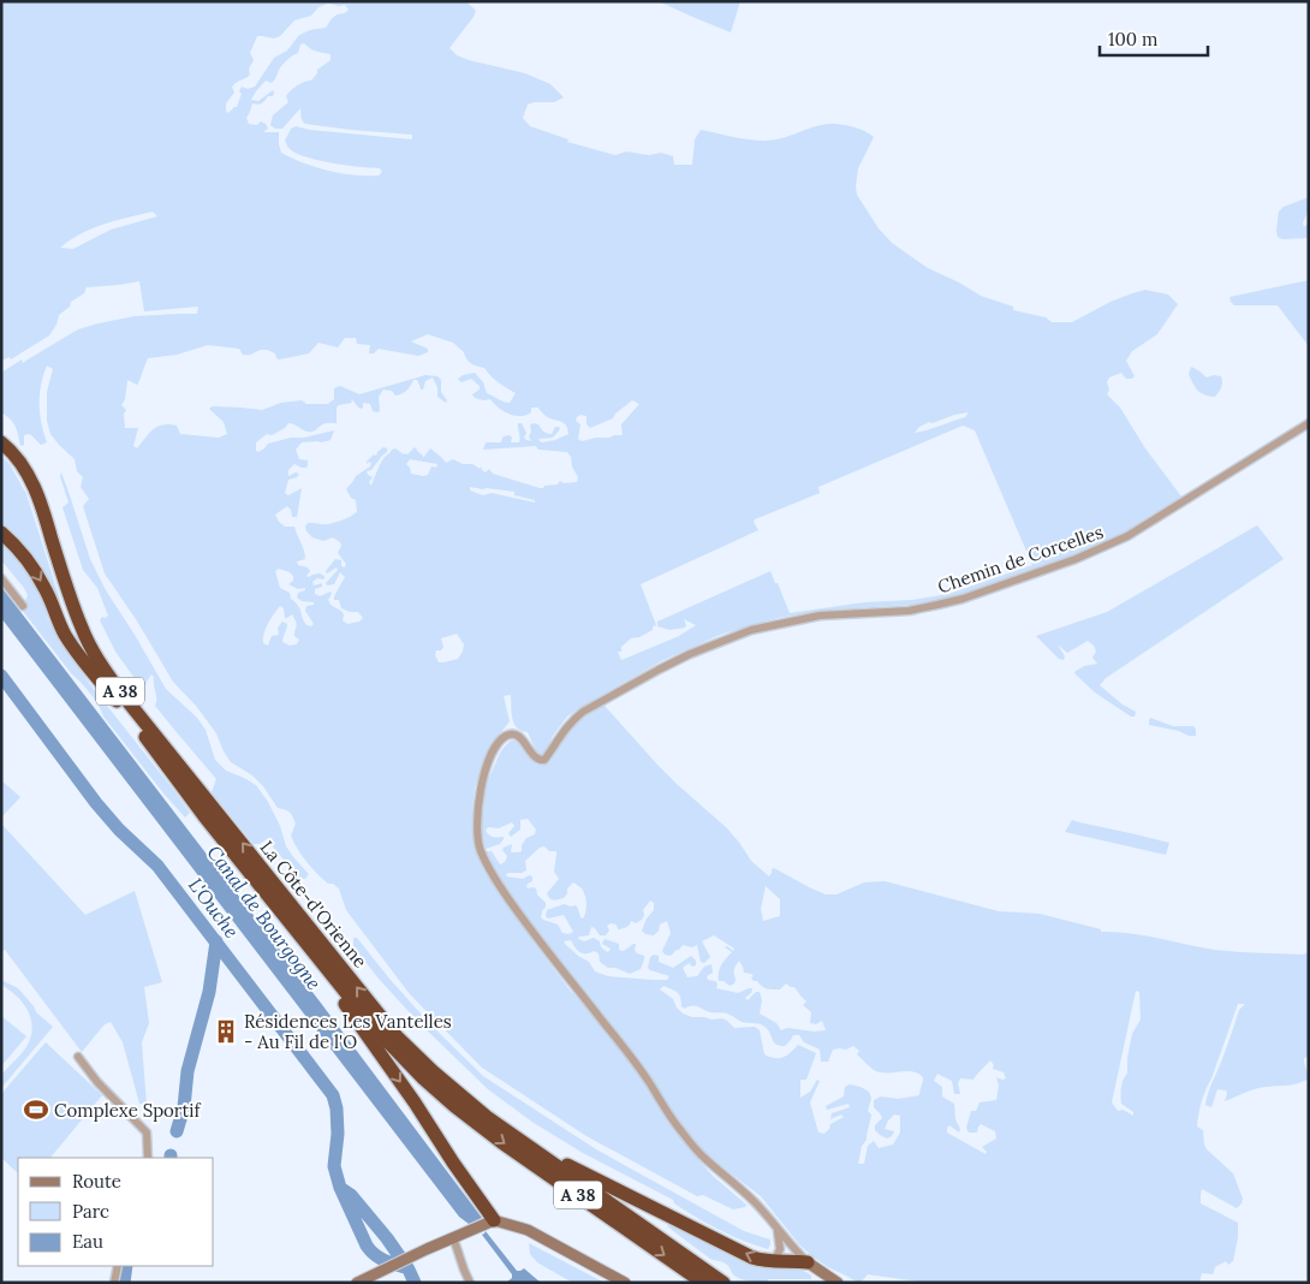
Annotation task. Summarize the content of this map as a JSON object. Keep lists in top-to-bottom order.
{
  "streets": {
    "highway": ["A 38", "La Côte-d'Orienne"],
    "street": ["Chemin de Corcelles"]
  },
  "water": ["L'Ouche", "Canal de Bourgogne"],
  "places": {
    "building": ["Résidences Les Vantelles - Au Fil de l'O"],
    "sports": ["Complexe Sportif"]
  },
  "legend": ["Route", "Parc", "Eau"],
  "scale_bar": "100 m"
}
